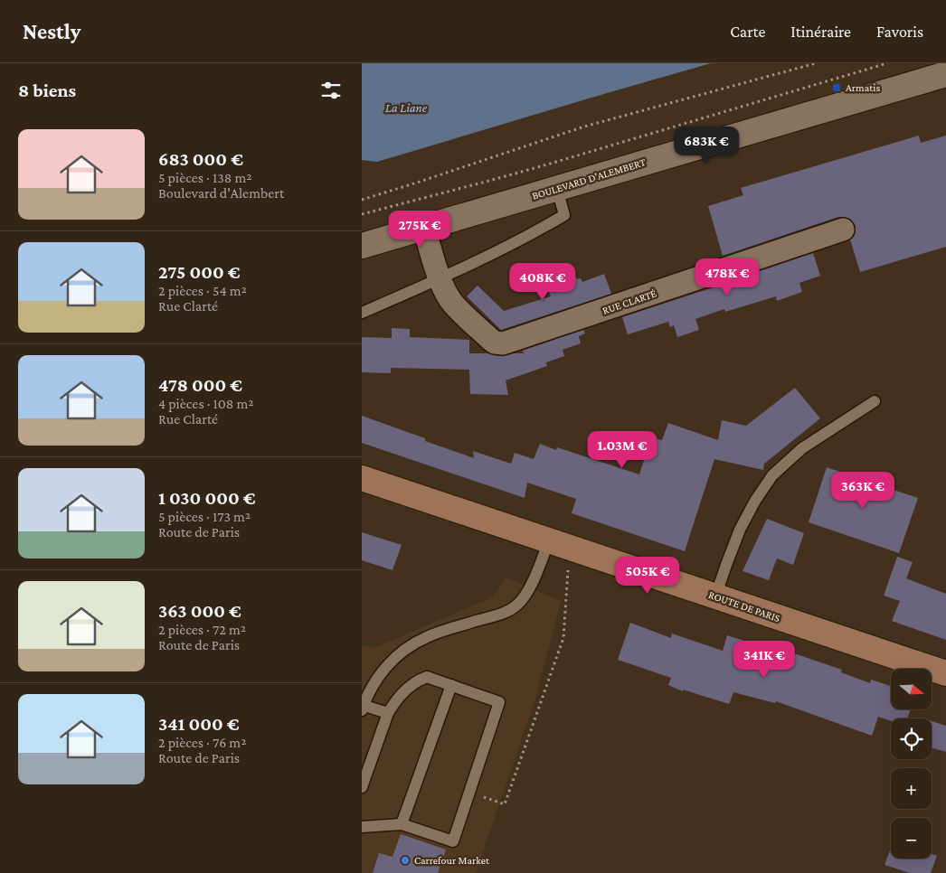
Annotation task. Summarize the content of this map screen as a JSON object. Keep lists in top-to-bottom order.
{
  "streets": {
    "main road": ["ROUTE DE PARIS"],
    "street": ["BOULEVARD D'ALEMBERT", "RUE CLARTÉ"]
  },
  "crossings": [
    ["BOULEVARD D'ALEMBERT", "RUE CLARTÉ"]
  ],
  "water": ["La Liane"],
  "places": {
    "transit": ["Armatis"],
    "other": ["Carrefour Market"]
  },
  "north": "right",
  "page": {
    "header": "Nestly",
    "nav": ["Carte", "Itinéraire", "Favoris"],
    "heading": "8 biens",
    "list": [
      {
        "name": "683 000 €",
        "note": "5 pièces · 138 m² · Boulevard d'Alembert"
      },
      {
        "name": "275 000 €",
        "note": "2 pièces · 54 m² · Rue Clarté"
      },
      {
        "name": "478 000 €",
        "note": "4 pièces · 108 m² · Rue Clarté"
      },
      {
        "name": "1 030 000 €",
        "note": "5 pièces · 173 m² · Route de Paris"
      },
      {
        "name": "363 000 €",
        "note": "2 pièces · 72 m² · Route de Paris"
      },
      {
        "name": "341 000 €",
        "note": "2 pièces · 76 m² · Route de Paris"
      }
    ],
    "price": [
      "683K €",
      "275K €",
      "478K €",
      "408K €",
      "1.03M €",
      "363K €",
      "505K €",
      "341K €"
    ],
    "map_buttons": ["+", "−"]
  }
}
